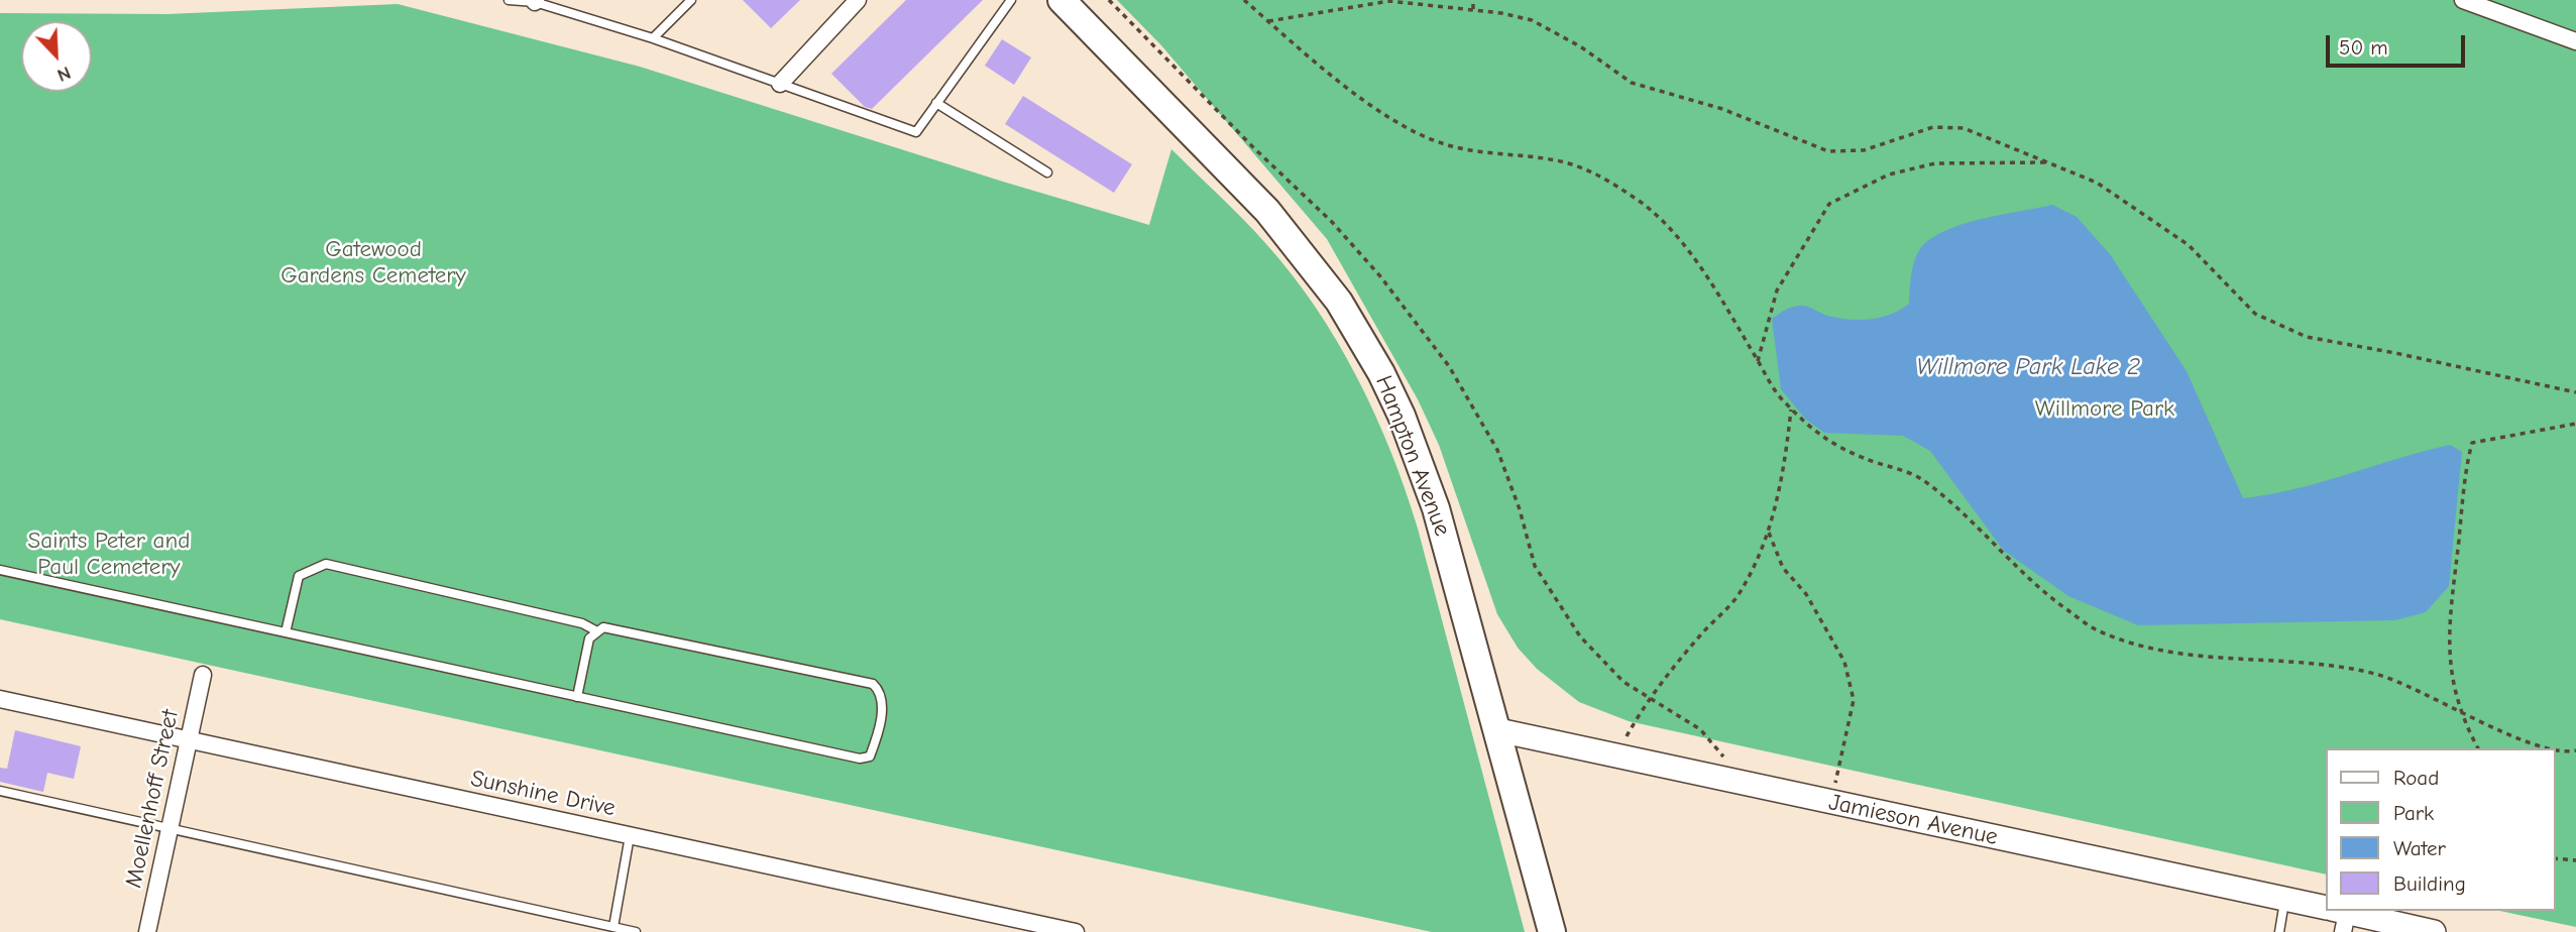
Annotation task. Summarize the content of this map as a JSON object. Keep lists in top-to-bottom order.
{
  "streets": {
    "main road": ["Hampton Avenue", "Jamieson Avenue"],
    "street": ["Sunshine Drive", "Moellenhoff Street"]
  },
  "crossings": [
    ["Hampton Avenue", "Jamieson Avenue"],
    ["Sunshine Drive", "Moellenhoff Street"]
  ],
  "water": ["Willmore Park Lake 2"],
  "parks": ["Gatewood Gardens Cemetery", "Willmore Park", "Saints Peter and Paul Cemetery"],
  "legend": [
    "Road",
    "Park",
    "Water",
    "Building"
  ],
  "scale_bar": "50 m",
  "north": "bottom right"
}
